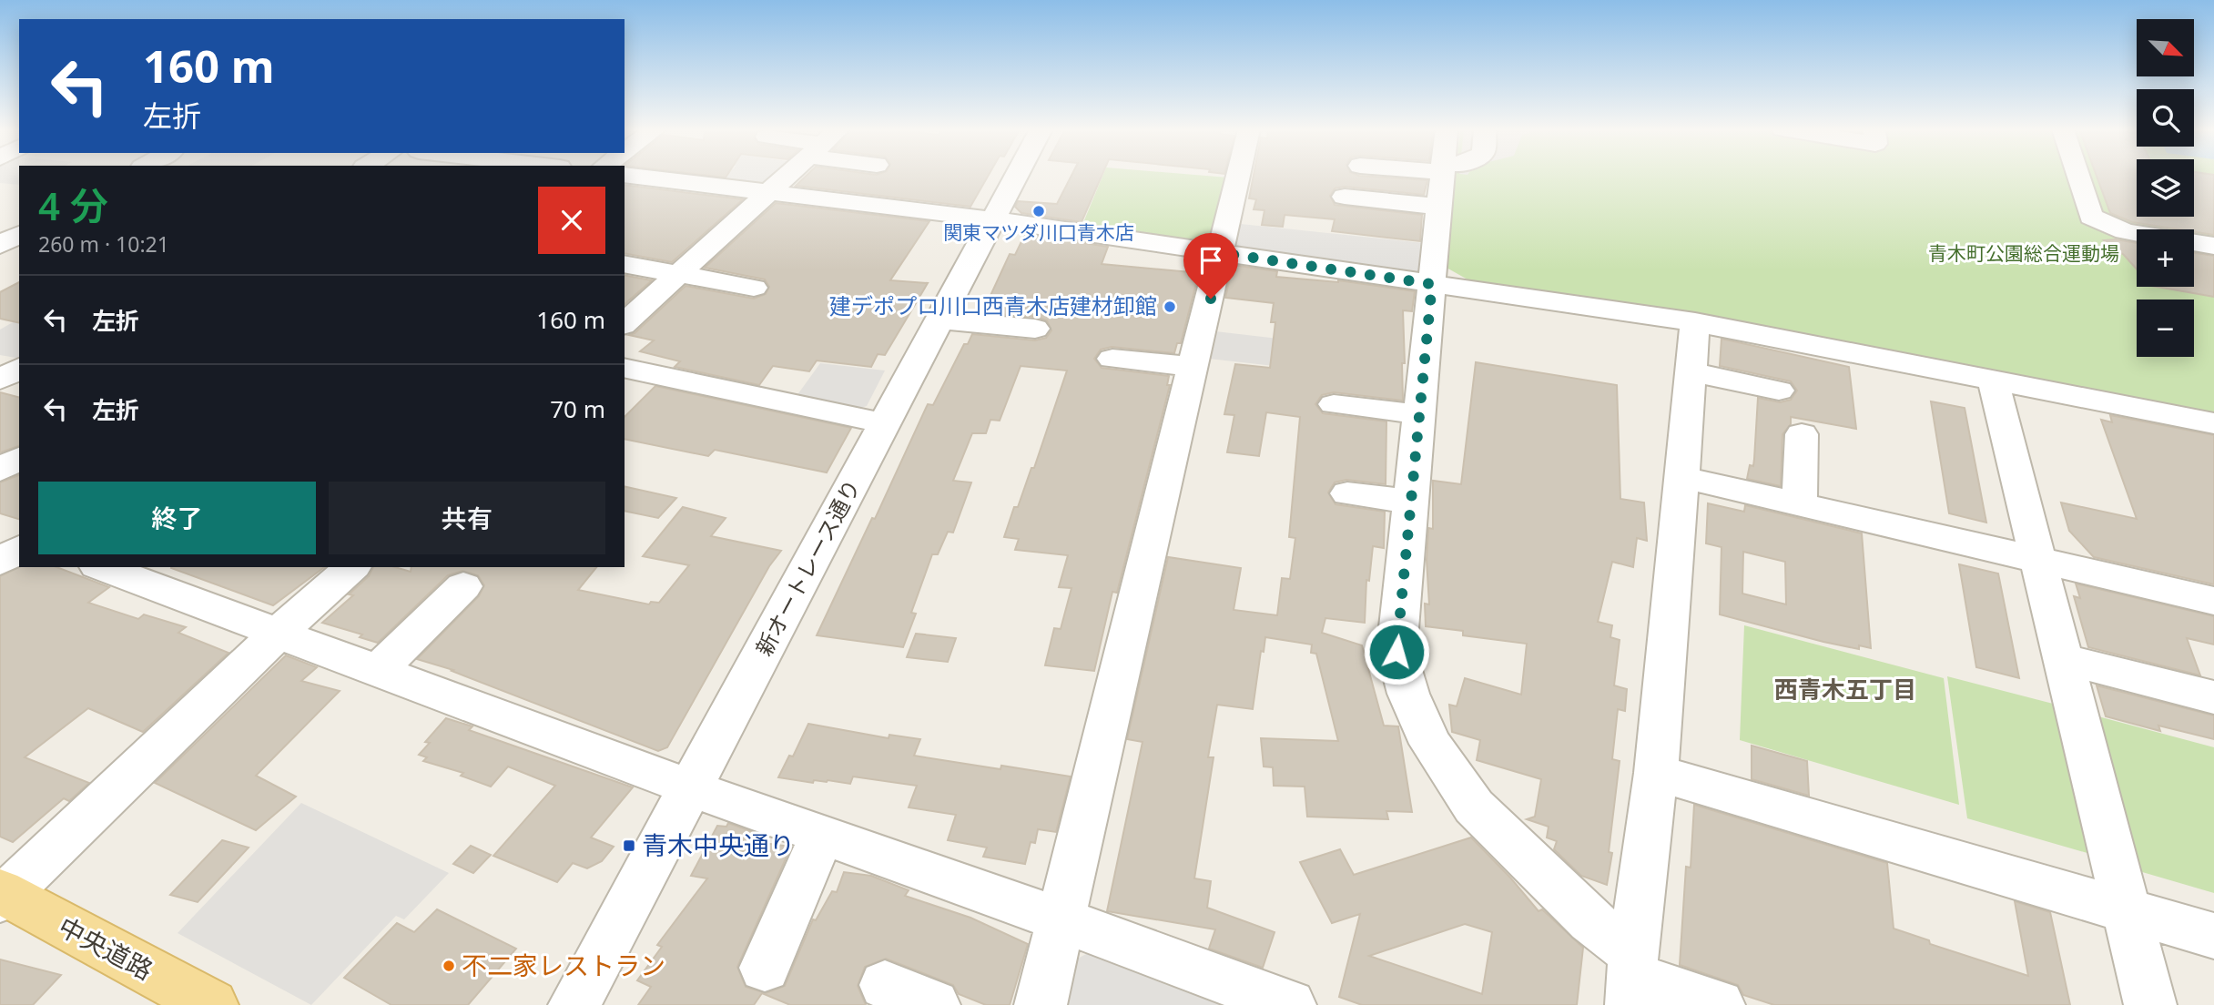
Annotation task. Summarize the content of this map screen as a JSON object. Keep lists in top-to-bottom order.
{
  "streets": {
    "main road": ["中央道路"],
    "street": ["新オートレース通り"]
  },
  "districts": ["西青木五丁目"],
  "parks": ["青木町公園総合運動場"],
  "places": {
    "other": ["関東マツダ川口青木店", "建デポプロ川口西青木店建材卸館", "不二家レストラン"],
    "transit": ["青木中央通り"]
  },
  "north": "bottom right",
  "page": {
    "map_buttons": ["+", "−"],
    "turn": ["160 m", "左折"],
    "heading": ["4 分", "260 m · 10:21"],
    "list": [
      {
        "name": "左折",
        "value": "160 m"
      },
      {
        "name": "左折",
        "value": "70 m"
      }
    ],
    "buttons": ["終了", "共有"]
  }
}
